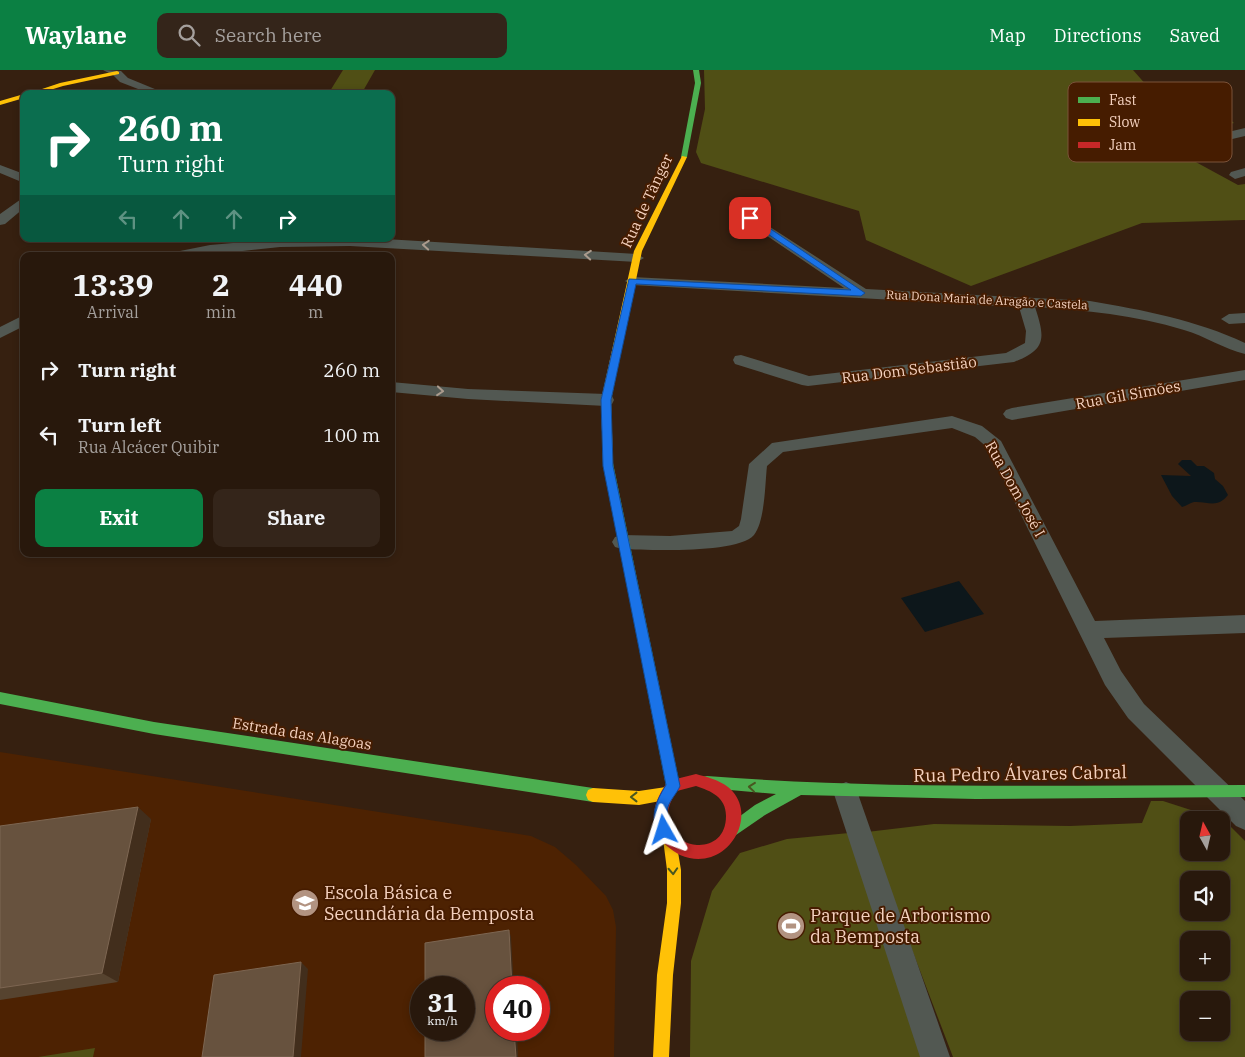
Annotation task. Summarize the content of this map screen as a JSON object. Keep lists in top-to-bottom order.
{
  "streets": {
    "street": [
      "Rua de Tânger",
      "Rua Dona Maria de Aragão e Castela",
      "Rua Dom Sebastião",
      "Rua Gil Simões",
      "Rua Dom José I",
      "Estrada das Alagoas",
      "Rua Pedro Álvares Cabral"
    ]
  },
  "crossings": [
    ["Rua de Tânger", "Rua Dona Maria de Aragão e Castela"],
    ["Rua de Tânger", "Rua Dom José I"],
    ["Rua de Tânger", "Estrada das Alagoas"],
    ["Rua de Tânger", "Rua Pedro Álvares Cabral"],
    ["Rua Dona Maria de Aragão e Castela", "Rua Dom Sebastião"],
    ["Rua Dom José I", "Rua Pedro Álvares Cabral"],
    ["Estrada das Alagoas", "Rua Pedro Álvares Cabral"]
  ],
  "places": {
    "school or university": ["Escola Básica e Secundária da Bemposta"],
    "sports": ["Parque de Arborismo da Bemposta"]
  },
  "legend": ["Fast", "Slow", "Jam"],
  "north": "top",
  "page": {
    "header": "Waylane",
    "search": "Search here",
    "nav": ["Map", "Directions", "Saved"],
    "turn": ["260 m", "Turn right"],
    "eta": [
      "13:39",
      "Arrival",
      "2",
      "min",
      "440",
      "m"
    ],
    "list": [
      {
        "name": "Turn right",
        "value": "260 m"
      },
      {
        "name": "Turn left",
        "note": "Rua Alcácer Quibir",
        "value": "100 m"
      }
    ],
    "buttons": ["Exit", "Share"],
    "map_buttons": ["+", "−"],
    "speed": "31 km/h",
    "limit": "40"
  }
}
